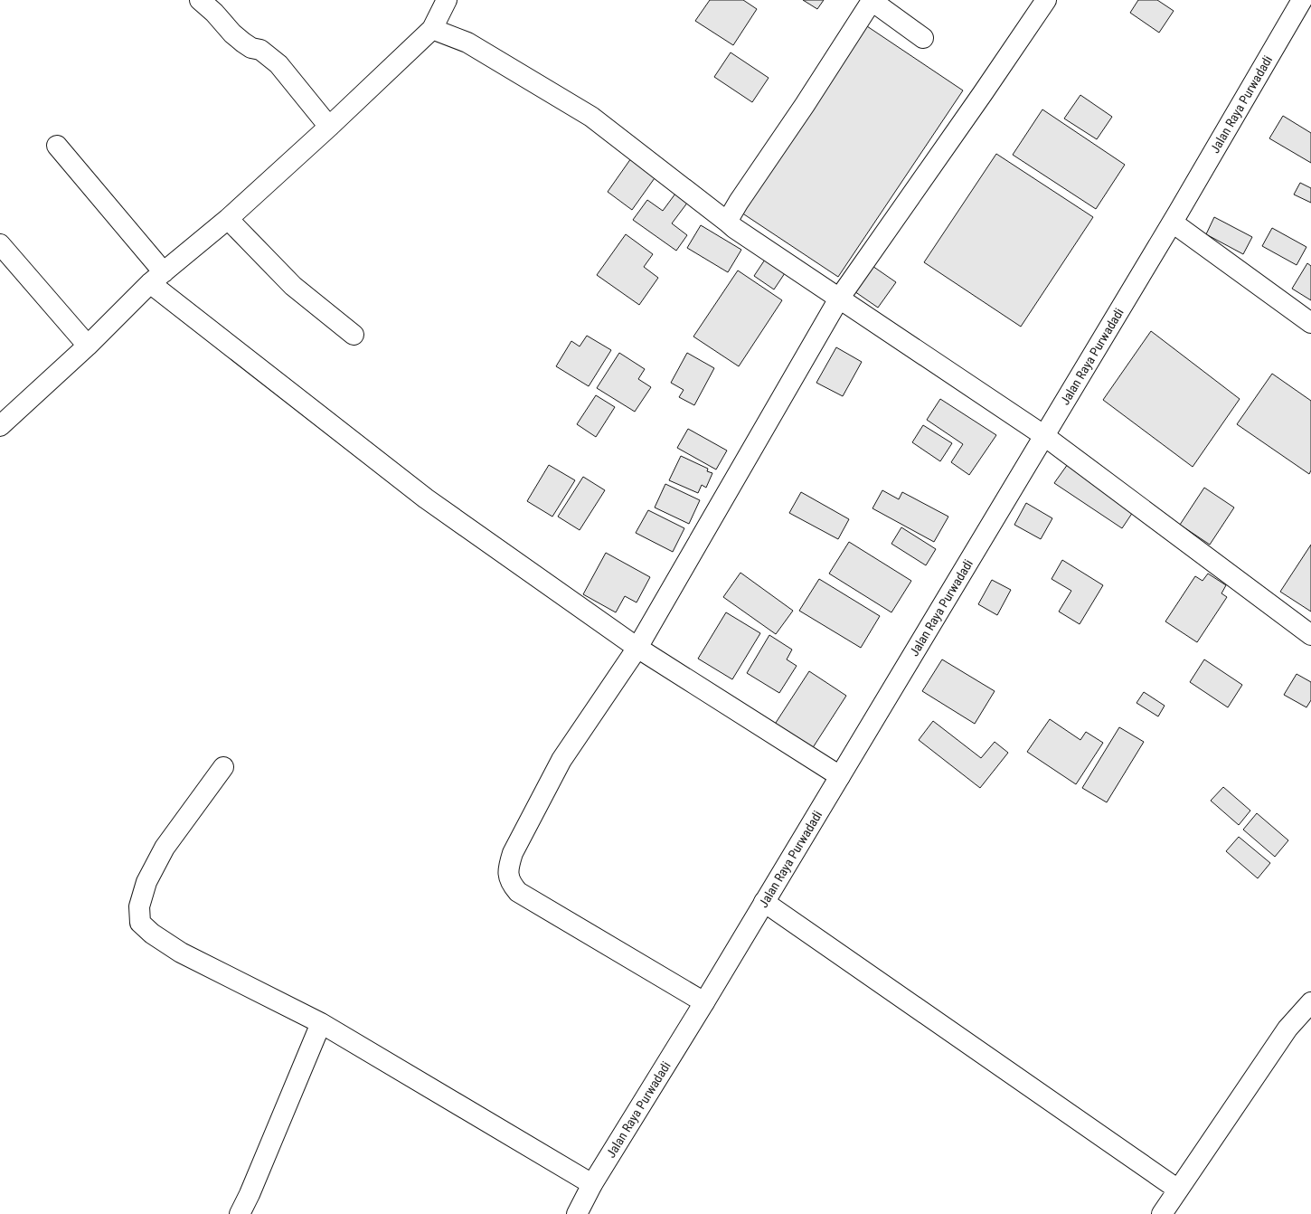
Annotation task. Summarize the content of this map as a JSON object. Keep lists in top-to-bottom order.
{
  "streets": {
    "street": ["Jalan Raya Purwadadi"]
  }
}
